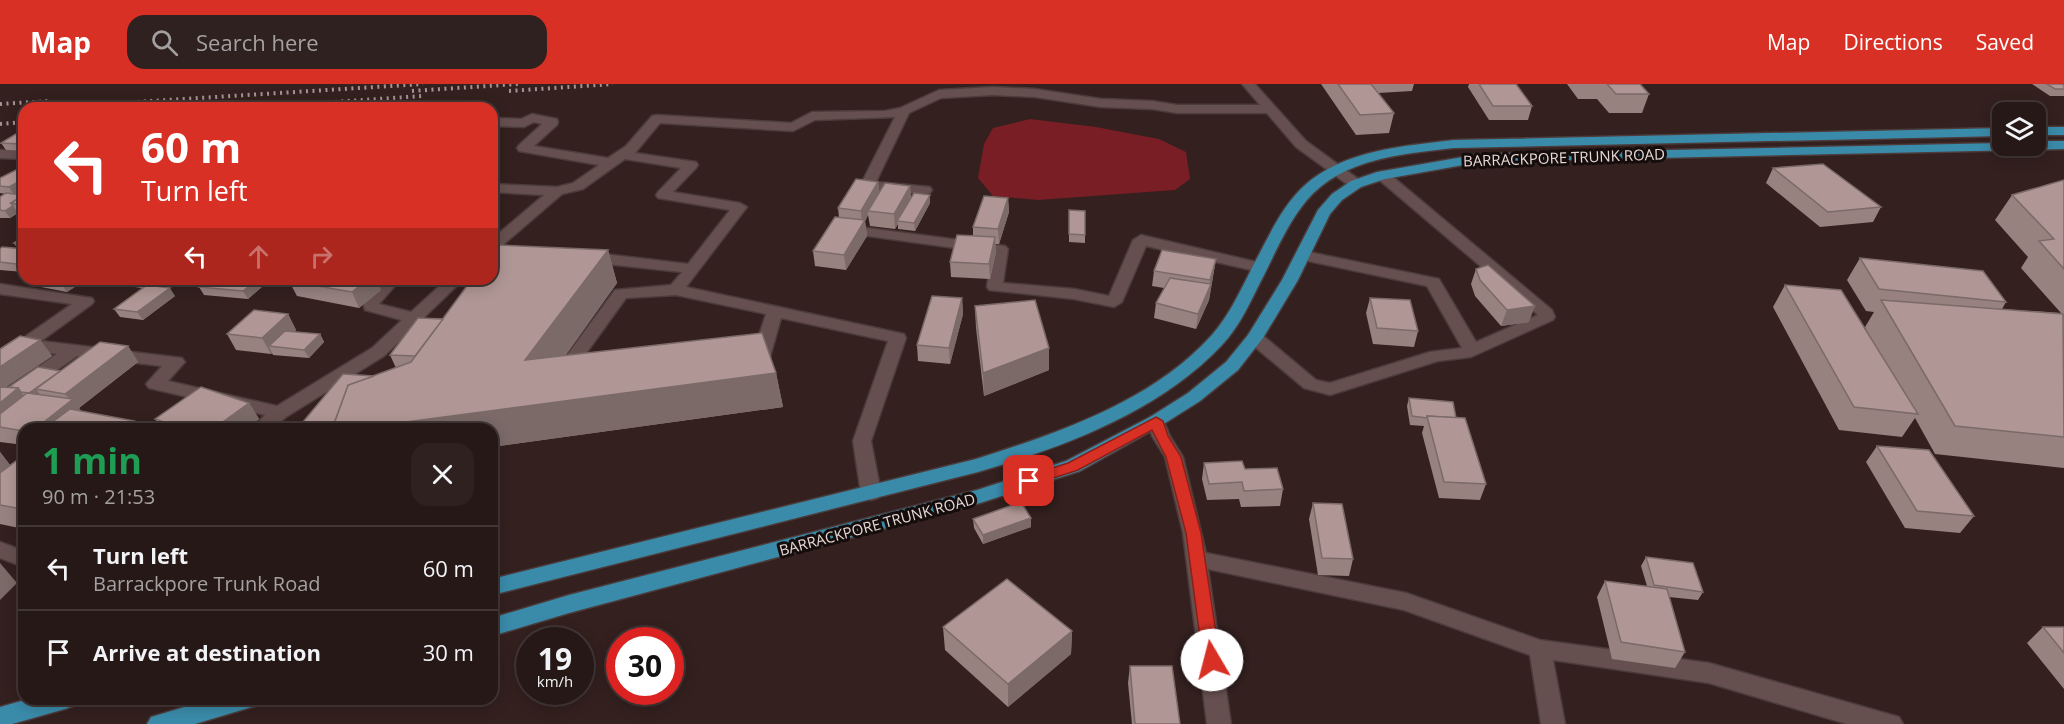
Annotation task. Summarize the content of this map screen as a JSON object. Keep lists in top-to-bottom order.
{
  "streets": {
    "main road": ["BARRACKPORE TRUNK ROAD"]
  },
  "page": {
    "header": "Map",
    "search": "Search here",
    "nav": ["Map", "Directions", "Saved"],
    "turn": ["60 m", "Turn left"],
    "heading": ["1 min", "90 m · 21:53"],
    "list": [
      {
        "name": "Turn left",
        "note": "Barrackpore Trunk Road",
        "value": "60 m"
      },
      {
        "name": "Arrive at destination",
        "value": "30 m"
      }
    ],
    "speed": "19 km/h",
    "limit": "30"
  }
}
